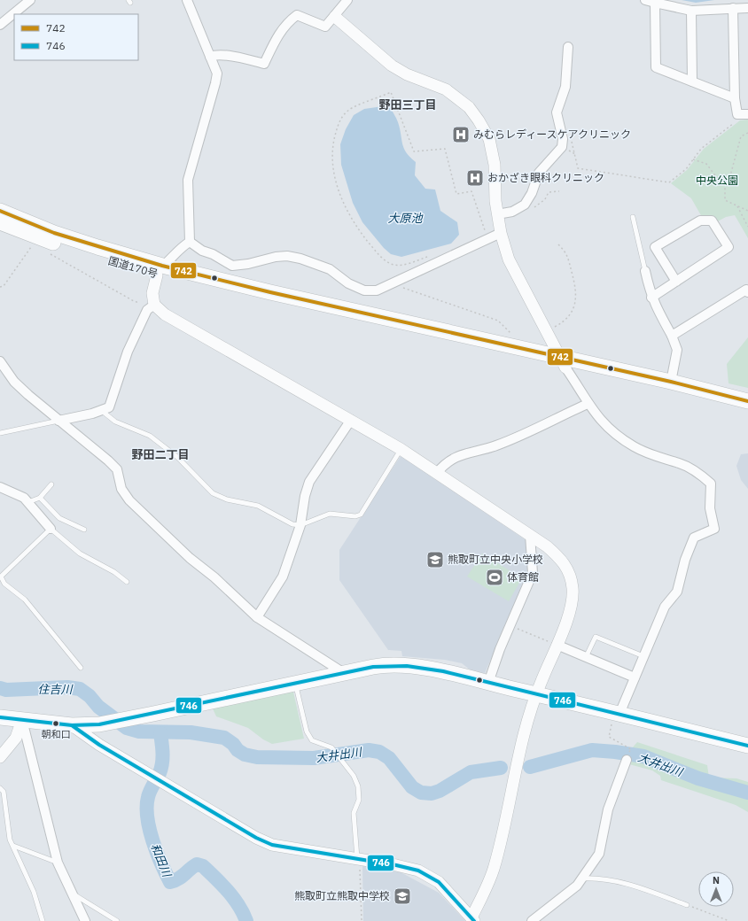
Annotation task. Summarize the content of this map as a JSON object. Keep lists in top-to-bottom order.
{
  "streets": {
    "highway": ["国道170号"]
  },
  "districts": ["野田三丁目", "野田二丁目"],
  "water": [
    "大原池",
    "住吉川",
    "大井出川",
    "和田川"
  ],
  "parks": ["中央公園"],
  "places": {
    "hospital": ["みむらレディースケアクリニック", "おかざき眼科クリニック"],
    "school or university": ["熊取町立中央小学校", "熊取町立熊取中学校"],
    "sports": ["体育館"],
    "other": ["朝和口"]
  },
  "lines": ["transit line 742", "transit line 746"],
  "legend": ["742", "746"],
  "north": "top"
}
